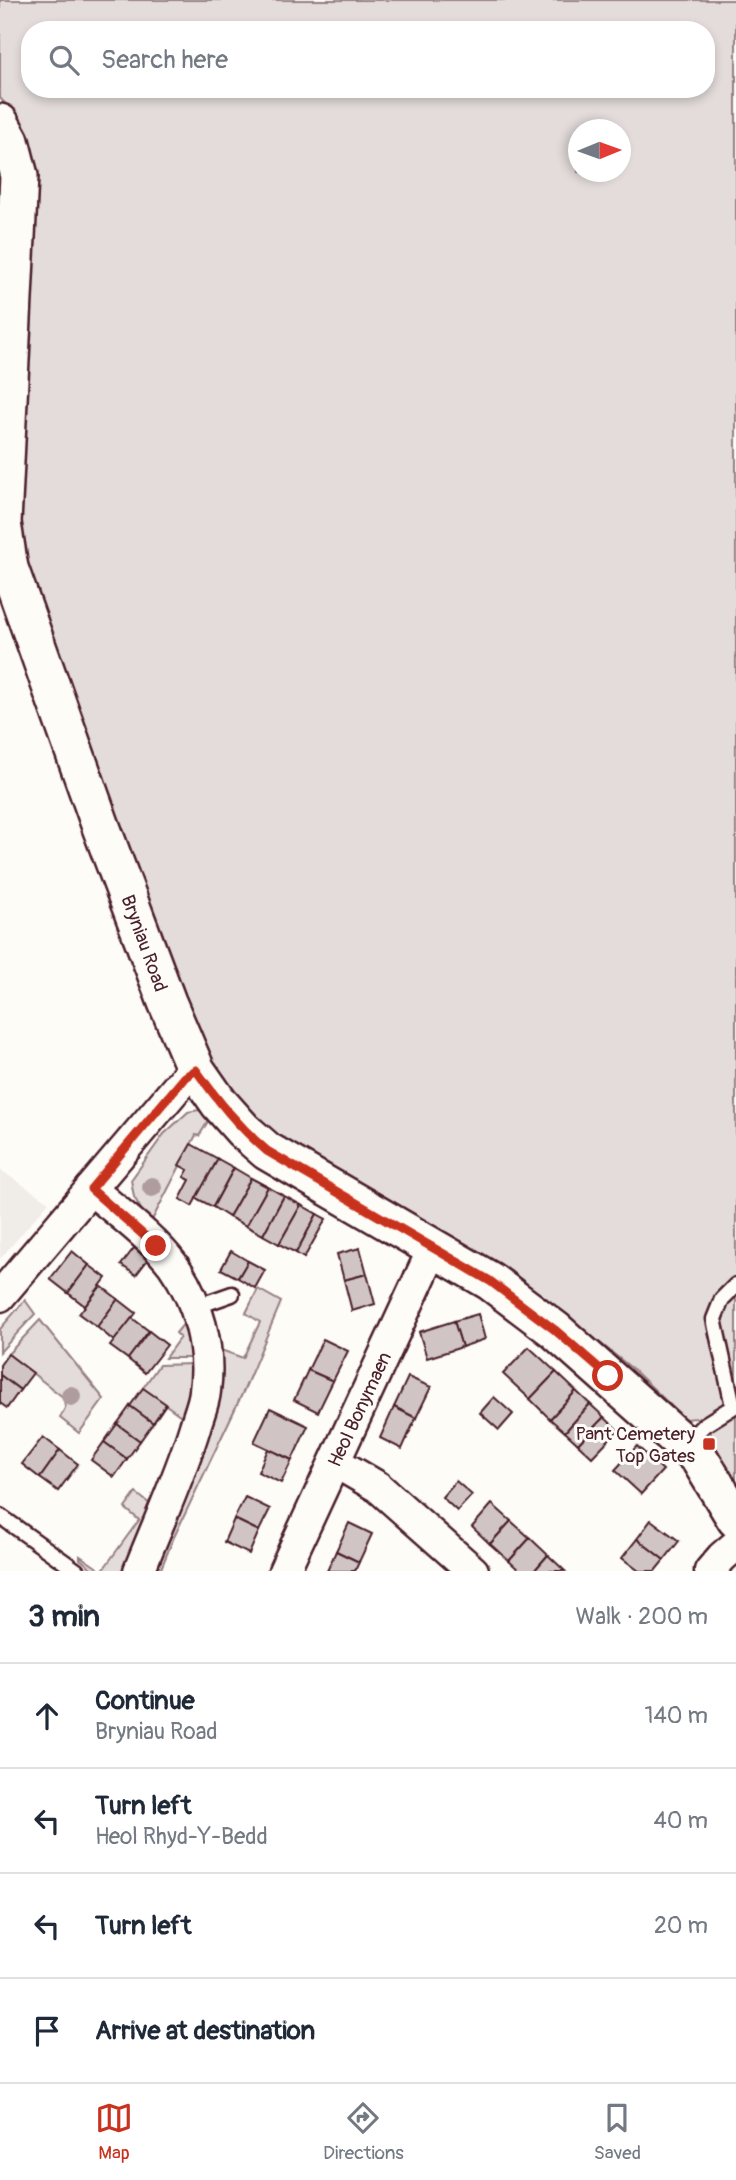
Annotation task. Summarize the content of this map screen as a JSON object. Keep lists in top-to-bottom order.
{
  "streets": {
    "street": ["Bryniau Road", "Heol Bonymaen"]
  },
  "crossings": [
    ["Bryniau Road", "Heol Bonymaen"]
  ],
  "places": {
    "transit": ["Pant Cemetery Top Gates"]
  },
  "north": "right",
  "page": {
    "search": "Search here",
    "heading": ["3 min", "Walk · 200 m"],
    "list": [
      ["Continue", "Bryniau Road", "140 m"],
      ["Turn left", "Heol Rhyd-Y-Bedd", "40 m"],
      ["Turn left", "20 m"],
      "Arrive at destination"
    ],
    "nav": ["Map", "Directions", "Saved"]
  }
}
